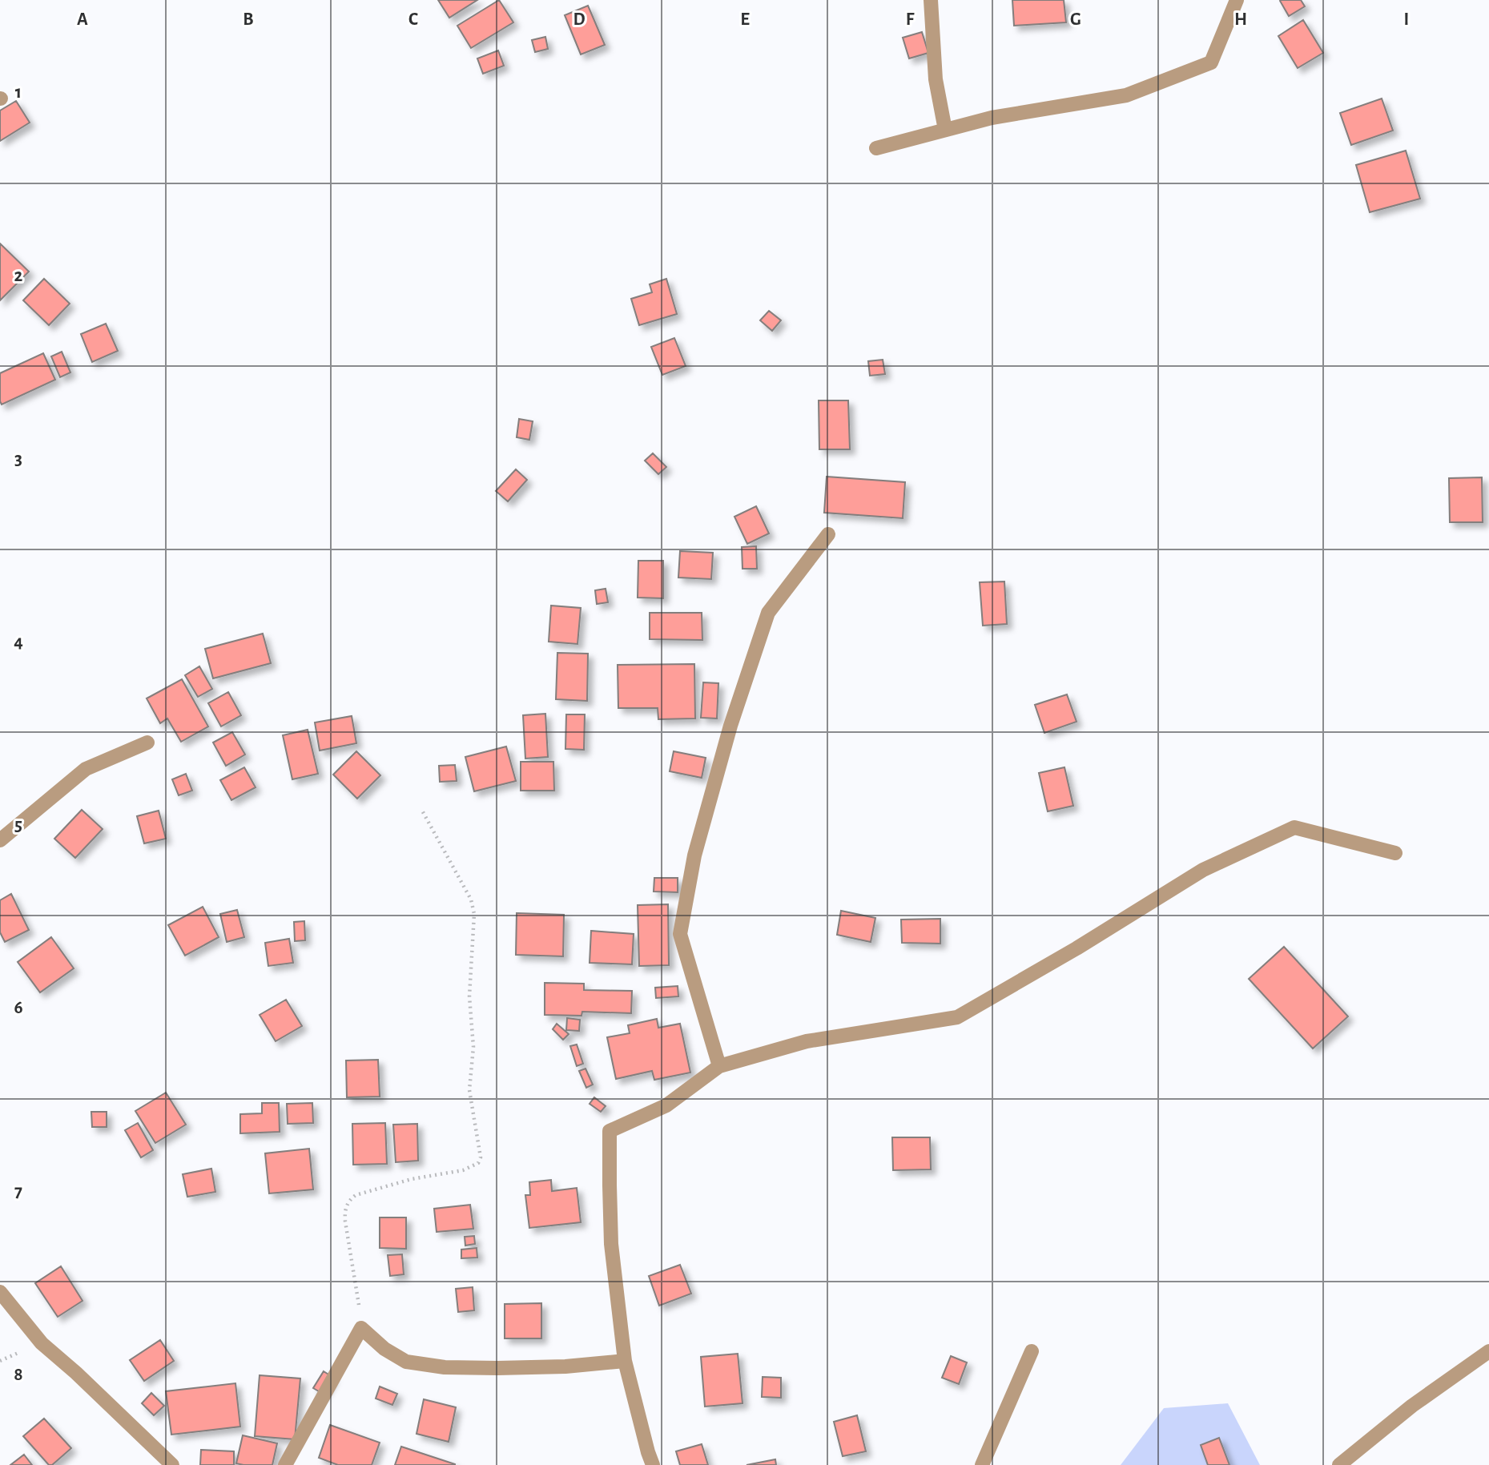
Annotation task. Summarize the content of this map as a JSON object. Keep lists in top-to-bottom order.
{
  "grid": {
    "columns": [
      "A",
      "B",
      "C",
      "D",
      "E",
      "F",
      "G",
      "H",
      "I"
    ],
    "rows": [
      "1",
      "2",
      "3",
      "4",
      "5",
      "6",
      "7",
      "8"
    ]
  }
}
